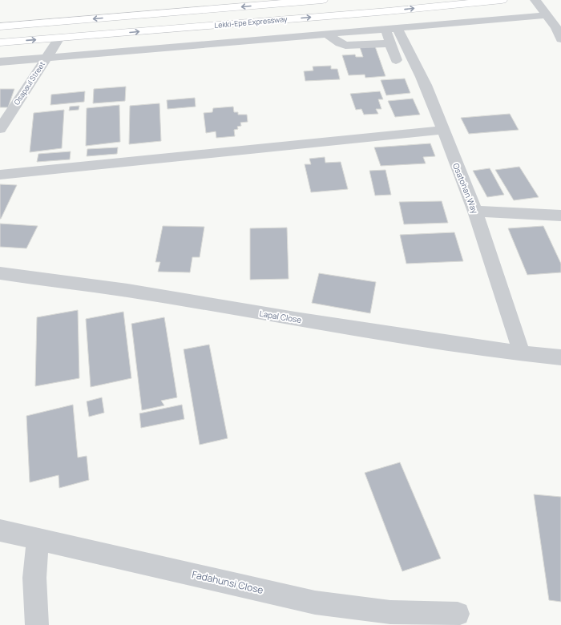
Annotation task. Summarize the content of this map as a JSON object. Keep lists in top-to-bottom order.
{
  "streets": {
    "highway": ["Lekki-Epe Expressway"],
    "street": [
      "Osapaul Street",
      "Osatohan Way",
      "Lapal Close",
      "Fadahunsi Close"
    ]
  },
  "crossings": [
    ["Lekki-Epe Expressway", "Osapaul Street"],
    ["Osatohan Way", "Lapal Close"]
  ]
}
